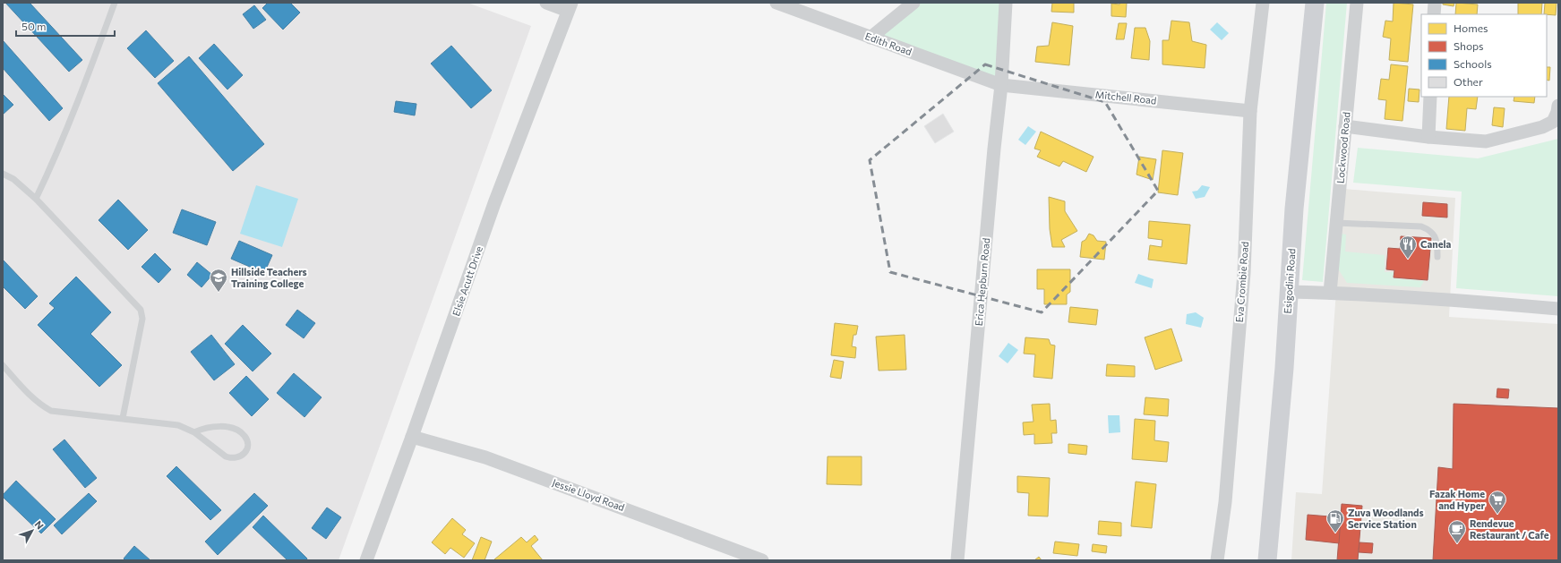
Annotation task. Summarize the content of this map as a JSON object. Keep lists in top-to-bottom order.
{
  "streets": {
    "main road": ["Esigodini Road"],
    "street": [
      "Edith Road",
      "Mitchell Road",
      "Lockwood Road",
      "Elsie Acutt Drive",
      "Erica Hepburn Road",
      "Eva Crombie Road",
      "Jessie Lloyd Road"
    ]
  },
  "crossings": [
    ["Edith Road", "Mitchell Road"],
    ["Edith Road", "Erica Hepburn Road"],
    ["Mitchell Road", "Erica Hepburn Road"],
    ["Mitchell Road", "Eva Crombie Road"],
    ["Elsie Acutt Drive", "Jessie Lloyd Road"]
  ],
  "places": {
    "restaurant": ["Canela"],
    "school or university": ["Hillside Teachers Training College"],
    "supermarket": ["Fazak Home and Hyper"],
    "fuel station": ["Zuva Woodlands Service Station"],
    "cafe": ["Rendevue Restaurant / Cafe"]
  },
  "legend": [
    "Homes",
    "Shops",
    "Schools",
    "Other"
  ],
  "scale_bar": "50 m",
  "north": "top right"
}
